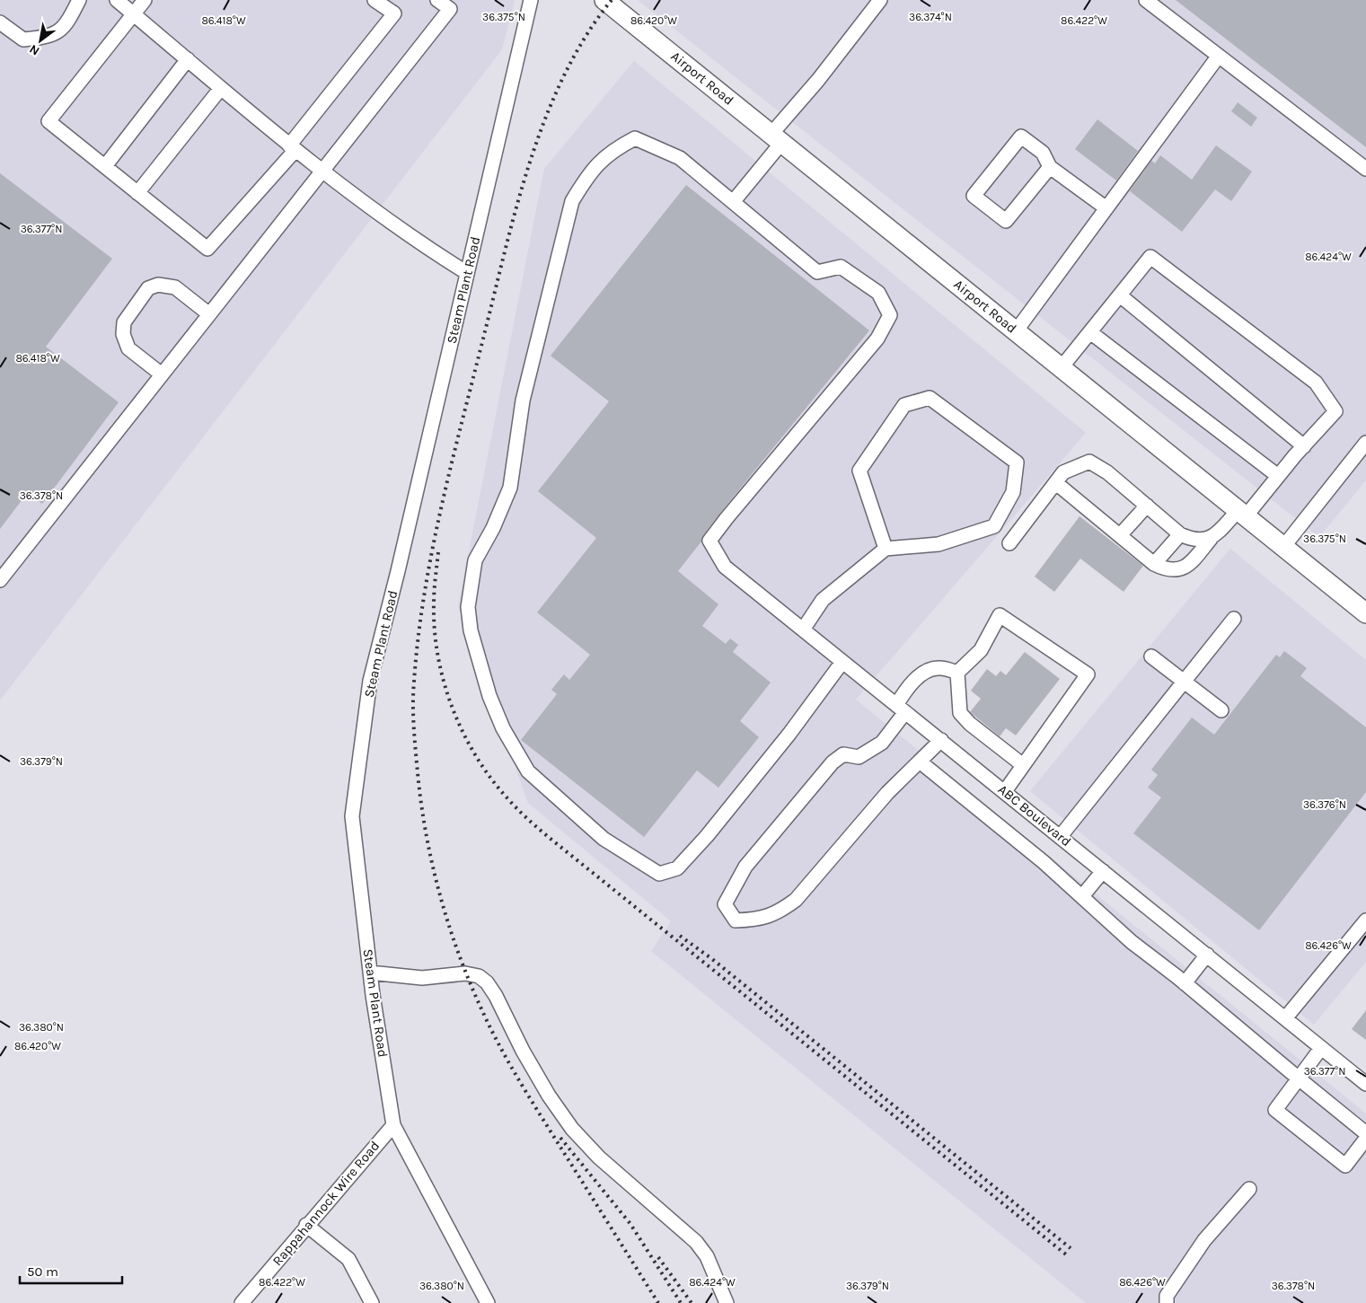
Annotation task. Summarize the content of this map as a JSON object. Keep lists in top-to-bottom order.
{
  "streets": {
    "highway": ["Airport Road"],
    "street": ["Steam Plant Road", "ABC Boulevard", "Rappahannock Wire Road"]
  },
  "crossings": [
    ["Steam Plant Road", "Rappahannock Wire Road"]
  ],
  "scale_bar": "50 m",
  "north": "bottom left",
  "coordinates": [
    "36.375°N",
    "36.374°N",
    "86.418°W",
    "86.420°W",
    "86.422°W",
    "36.377°N",
    "86.424°W",
    "36.378°N",
    "36.379°N",
    "36.376°N",
    "86.426°W",
    "36.380°N"
  ]
}
